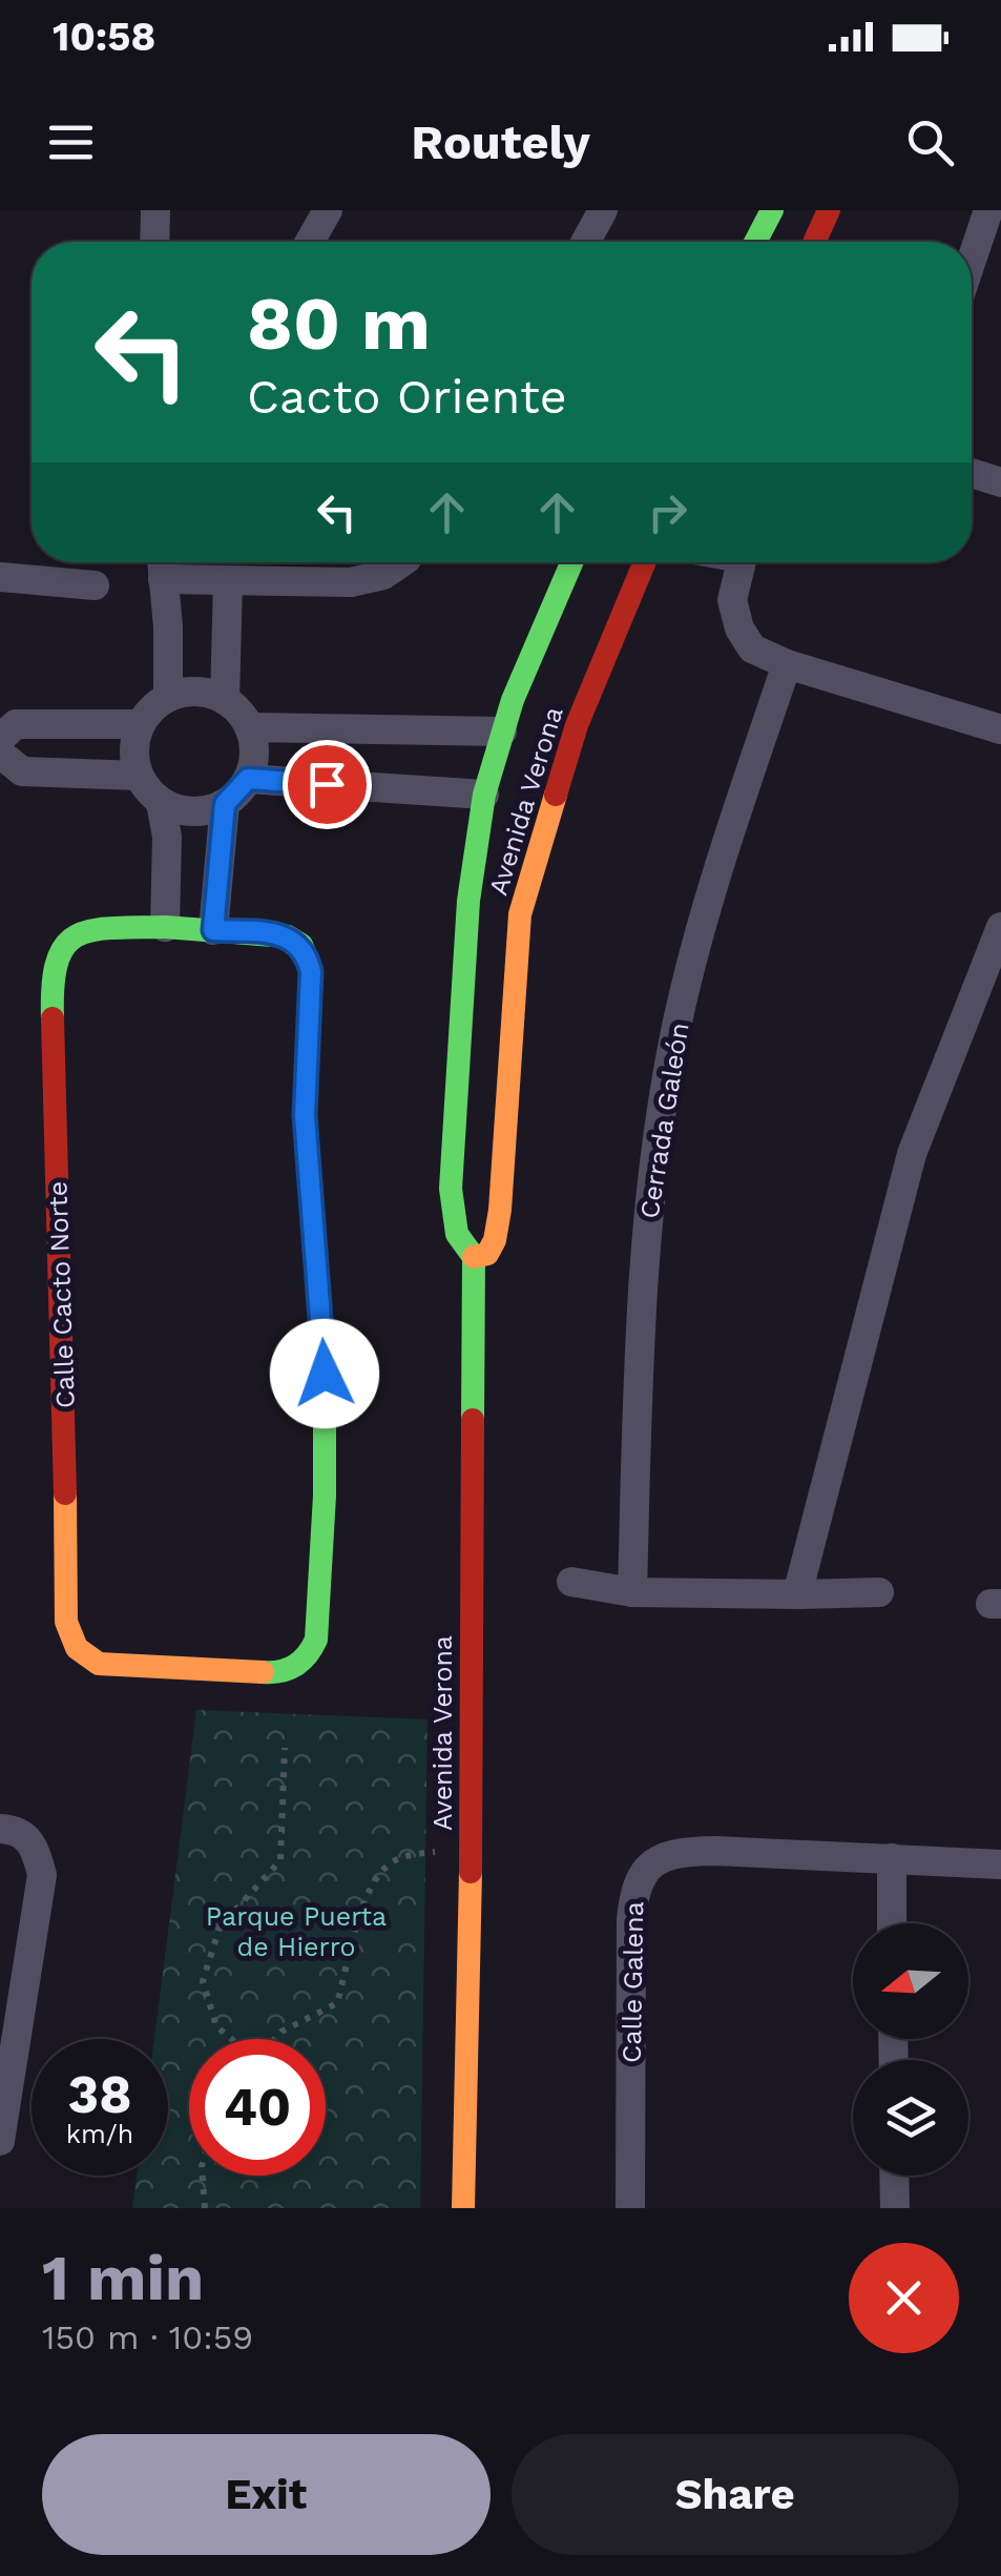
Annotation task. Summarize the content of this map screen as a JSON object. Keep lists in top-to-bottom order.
{
  "streets": {
    "street": [
      "Avenida Verona",
      "Cerrada Galeón",
      "Calle Cacto Norte",
      "Calle Galena"
    ]
  },
  "parks": ["Parque Puerta de Hierro"],
  "north": "left",
  "page": {
    "status": "10:58",
    "header": "Routely",
    "turn": ["80 m", "Cacto Oriente"],
    "speed": "38 km/h",
    "limit": "40",
    "heading": ["1 min", "150 m · 10:59"],
    "buttons": ["Exit", "Share"]
  }
}
